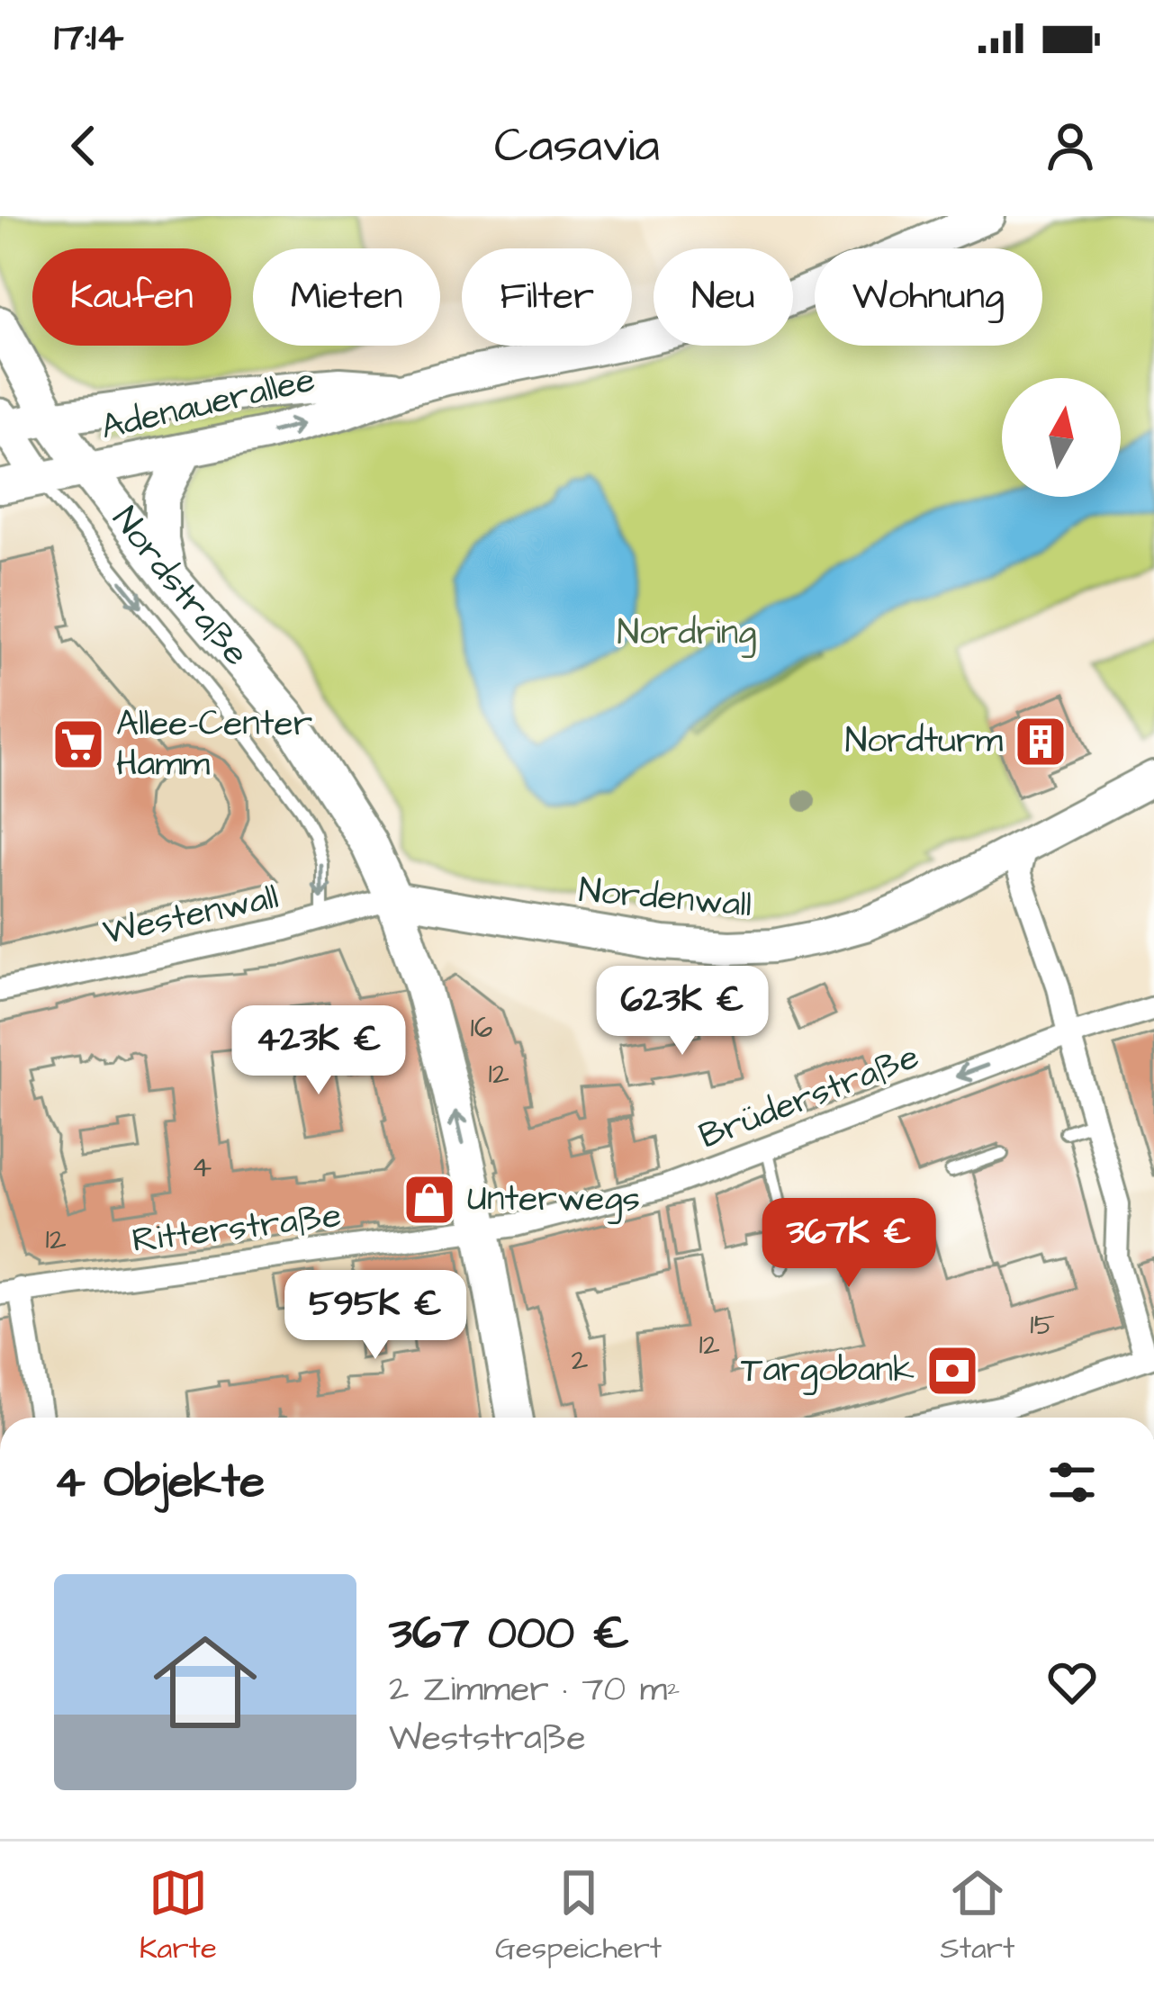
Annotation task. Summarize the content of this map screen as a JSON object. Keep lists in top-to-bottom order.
{
  "streets": {
    "main road": ["Adenauerallee", "Nordstraße", "Nordenwall"],
    "street": ["Westenwall", "Brüderstraße", "Ritterstraße"]
  },
  "crossings": [
    ["Adenauerallee", "Nordstraße"],
    ["Nordstraße", "Nordenwall"],
    ["Nordstraße", "Westenwall"],
    ["Nordstraße", "Brüderstraße"],
    ["Nordstraße", "Ritterstraße"],
    ["Nordenwall", "Westenwall"],
    ["Brüderstraße", "Ritterstraße"]
  ],
  "one_way": ["Brüderstraße"],
  "parks": ["Nordring"],
  "places": {
    "building": ["Nordturm"],
    "supermarket": ["Allee-Center Hamm"],
    "shop": ["Unterwegs"],
    "bank": ["Targobank"]
  },
  "house_numbers": [
    "16",
    "12",
    "4",
    "12",
    "15",
    "12",
    "2"
  ],
  "north": "top",
  "page": {
    "status": "17:14",
    "header": "Casavia",
    "chip": [
      "Kaufen",
      "Mieten",
      "Filter",
      "Neu",
      "Wohnung"
    ],
    "price": [
      "623K €",
      "423K €",
      "367K €",
      "595K €"
    ],
    "heading": "4 Objekte",
    "list": [
      {
        "name": "367 000 €",
        "note": "2 Zimmer · 70 m² · Weststraße"
      }
    ],
    "tabs": ["Karte", "Gespeichert", "Start"]
  }
}
